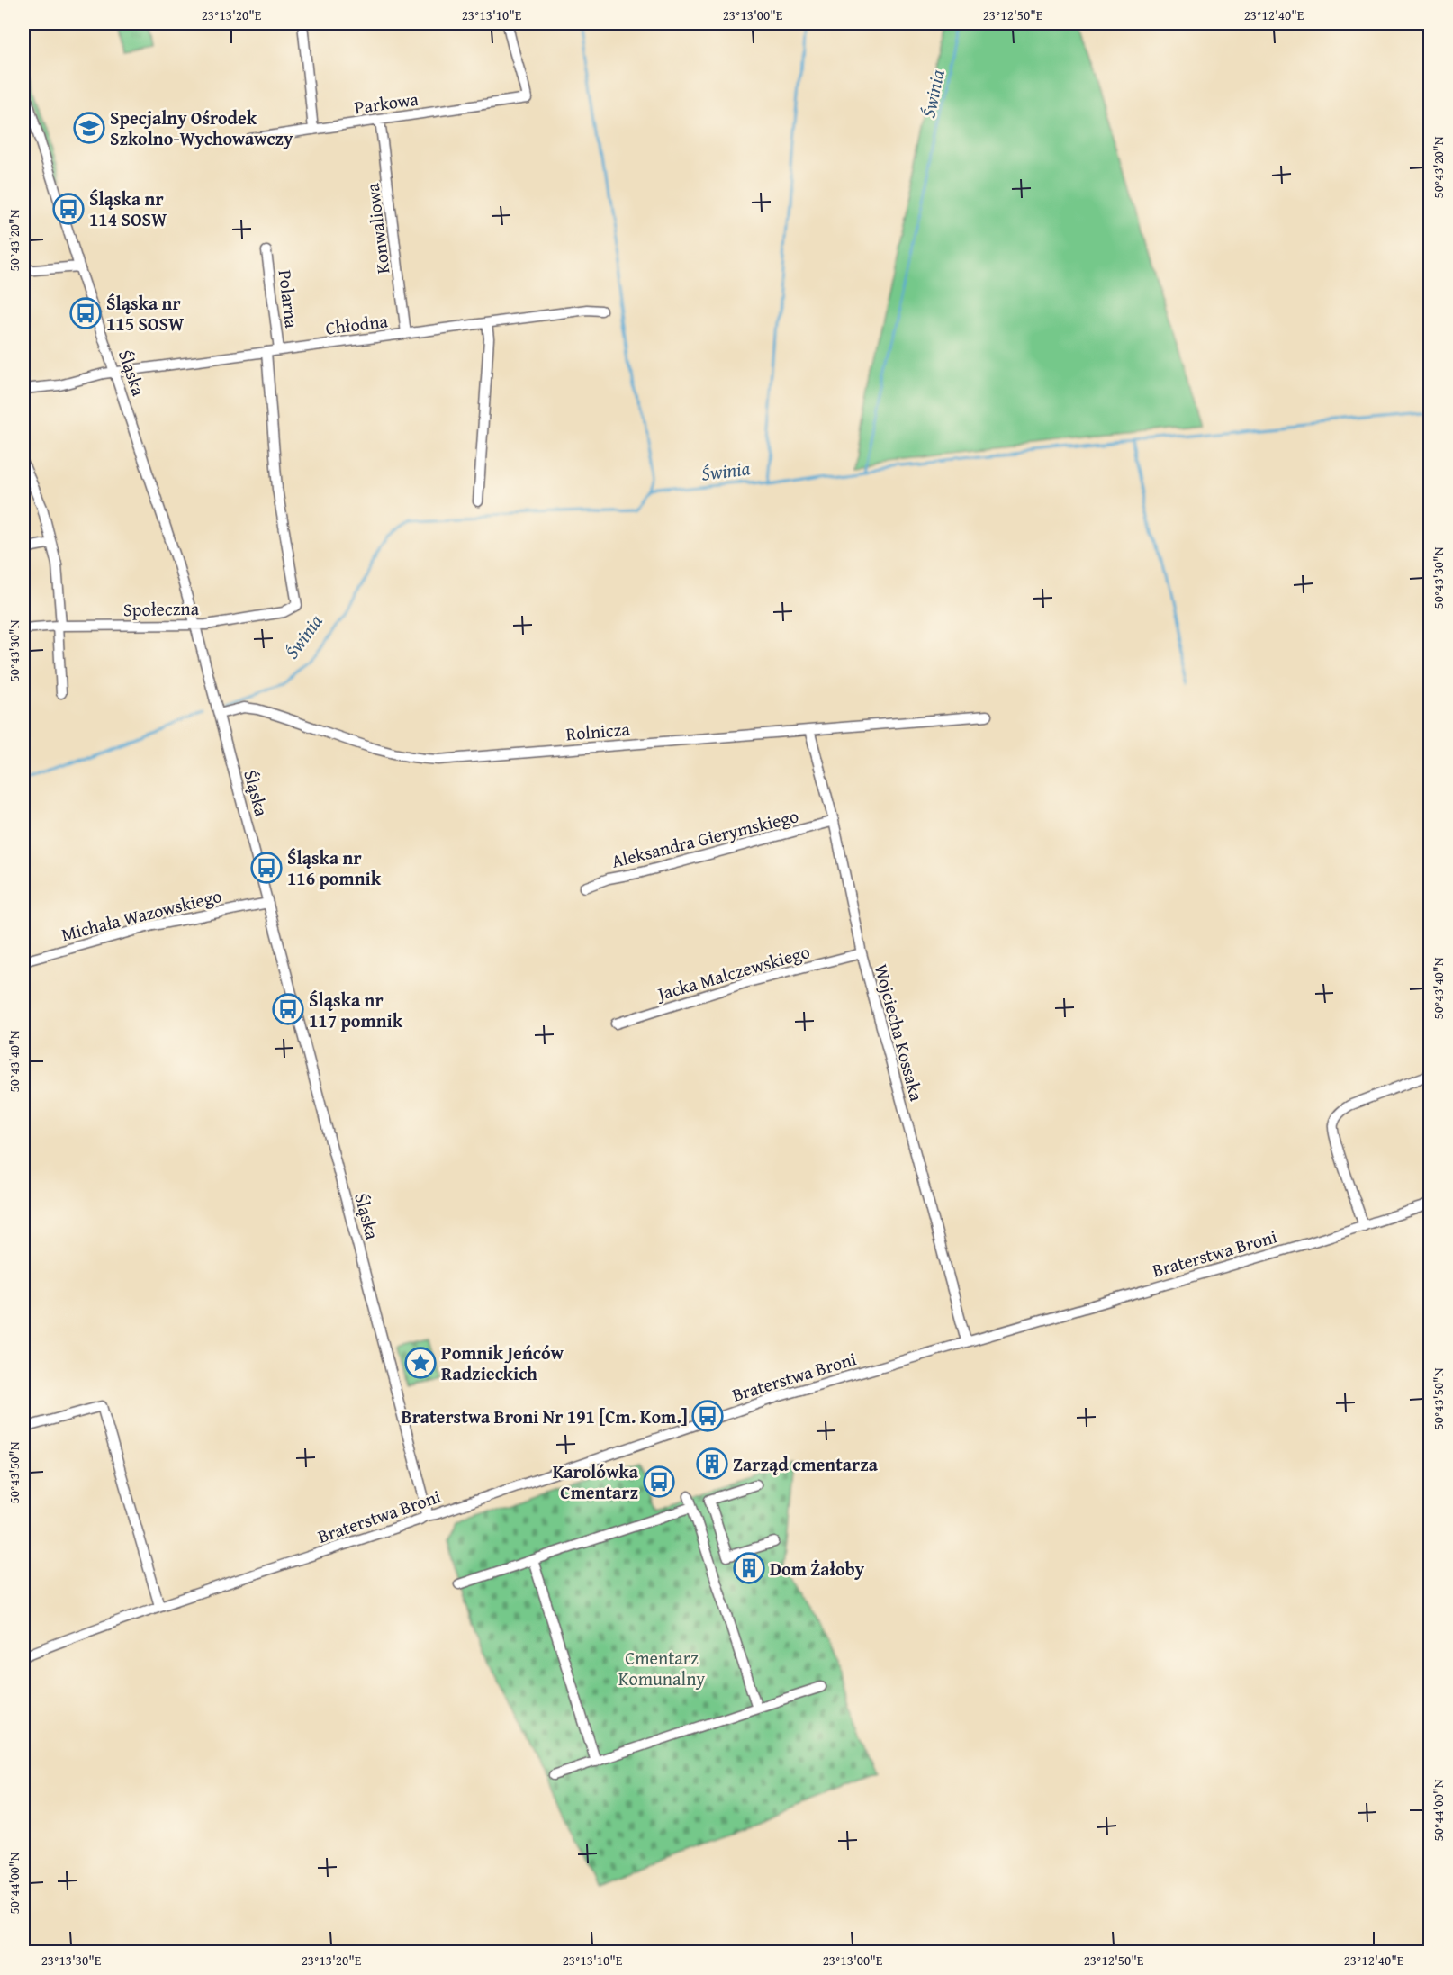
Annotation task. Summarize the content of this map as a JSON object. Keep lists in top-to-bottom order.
{
  "streets": {
    "street": [
      "Parkowa",
      "Konwaliowa",
      "Polarna",
      "Chłodna",
      "Śląska",
      "Społeczna",
      "Rolnicza",
      "Aleksandra Gierymskiego",
      "Michała Wazowskiego",
      "Jacka Malczewskiego",
      "Wojciecha Kossaka",
      "Braterstwa Broni"
    ]
  },
  "crossings": [
    ["Parkowa", "Konwaliowa"],
    ["Konwaliowa", "Chłodna"],
    ["Polarna", "Chłodna"],
    ["Chłodna", "Śląska"],
    ["Chłodna", "Społeczna"],
    ["Śląska", "Społeczna"],
    ["Śląska", "Rolnicza"],
    ["Śląska", "Michała Wazowskiego"],
    ["Śląska", "Braterstwa Broni"],
    ["Rolnicza", "Wojciecha Kossaka"],
    ["Aleksandra Gierymskiego", "Wojciecha Kossaka"],
    ["Jacka Malczewskiego", "Wojciecha Kossaka"],
    ["Wojciecha Kossaka", "Braterstwa Broni"]
  ],
  "water": ["Świnia"],
  "parks": ["Cmentarz Komunalny"],
  "places": {
    "school or university": ["Specjalny Ośrodek Szkolno-Wychowawczy"],
    "bus stop": [
      "Śląska nr 114 SOSW",
      "Śląska nr 115 SOSW",
      "Śląska nr 116 pomnik",
      "Śląska nr 117 pomnik",
      "Braterstwa Broni Nr 191 [Cm. Kom.]",
      "Karolówka Cmentarz"
    ],
    "place": ["Pomnik Jeńców Radzieckich"],
    "building": ["Zarząd cmentarza", "Dom Żałoby"]
  },
  "coordinates": [
    "23°13'20\"E",
    "23°13'10\"E",
    "23°13'00\"E",
    "23°12'50\"E",
    "23°12'40\"E",
    "50°43'20\"N",
    "50°43'30\"N",
    "50°43'40\"N",
    "50°43'50\"N",
    "50°44'00\"N",
    "23°13'30\"E"
  ]
}
